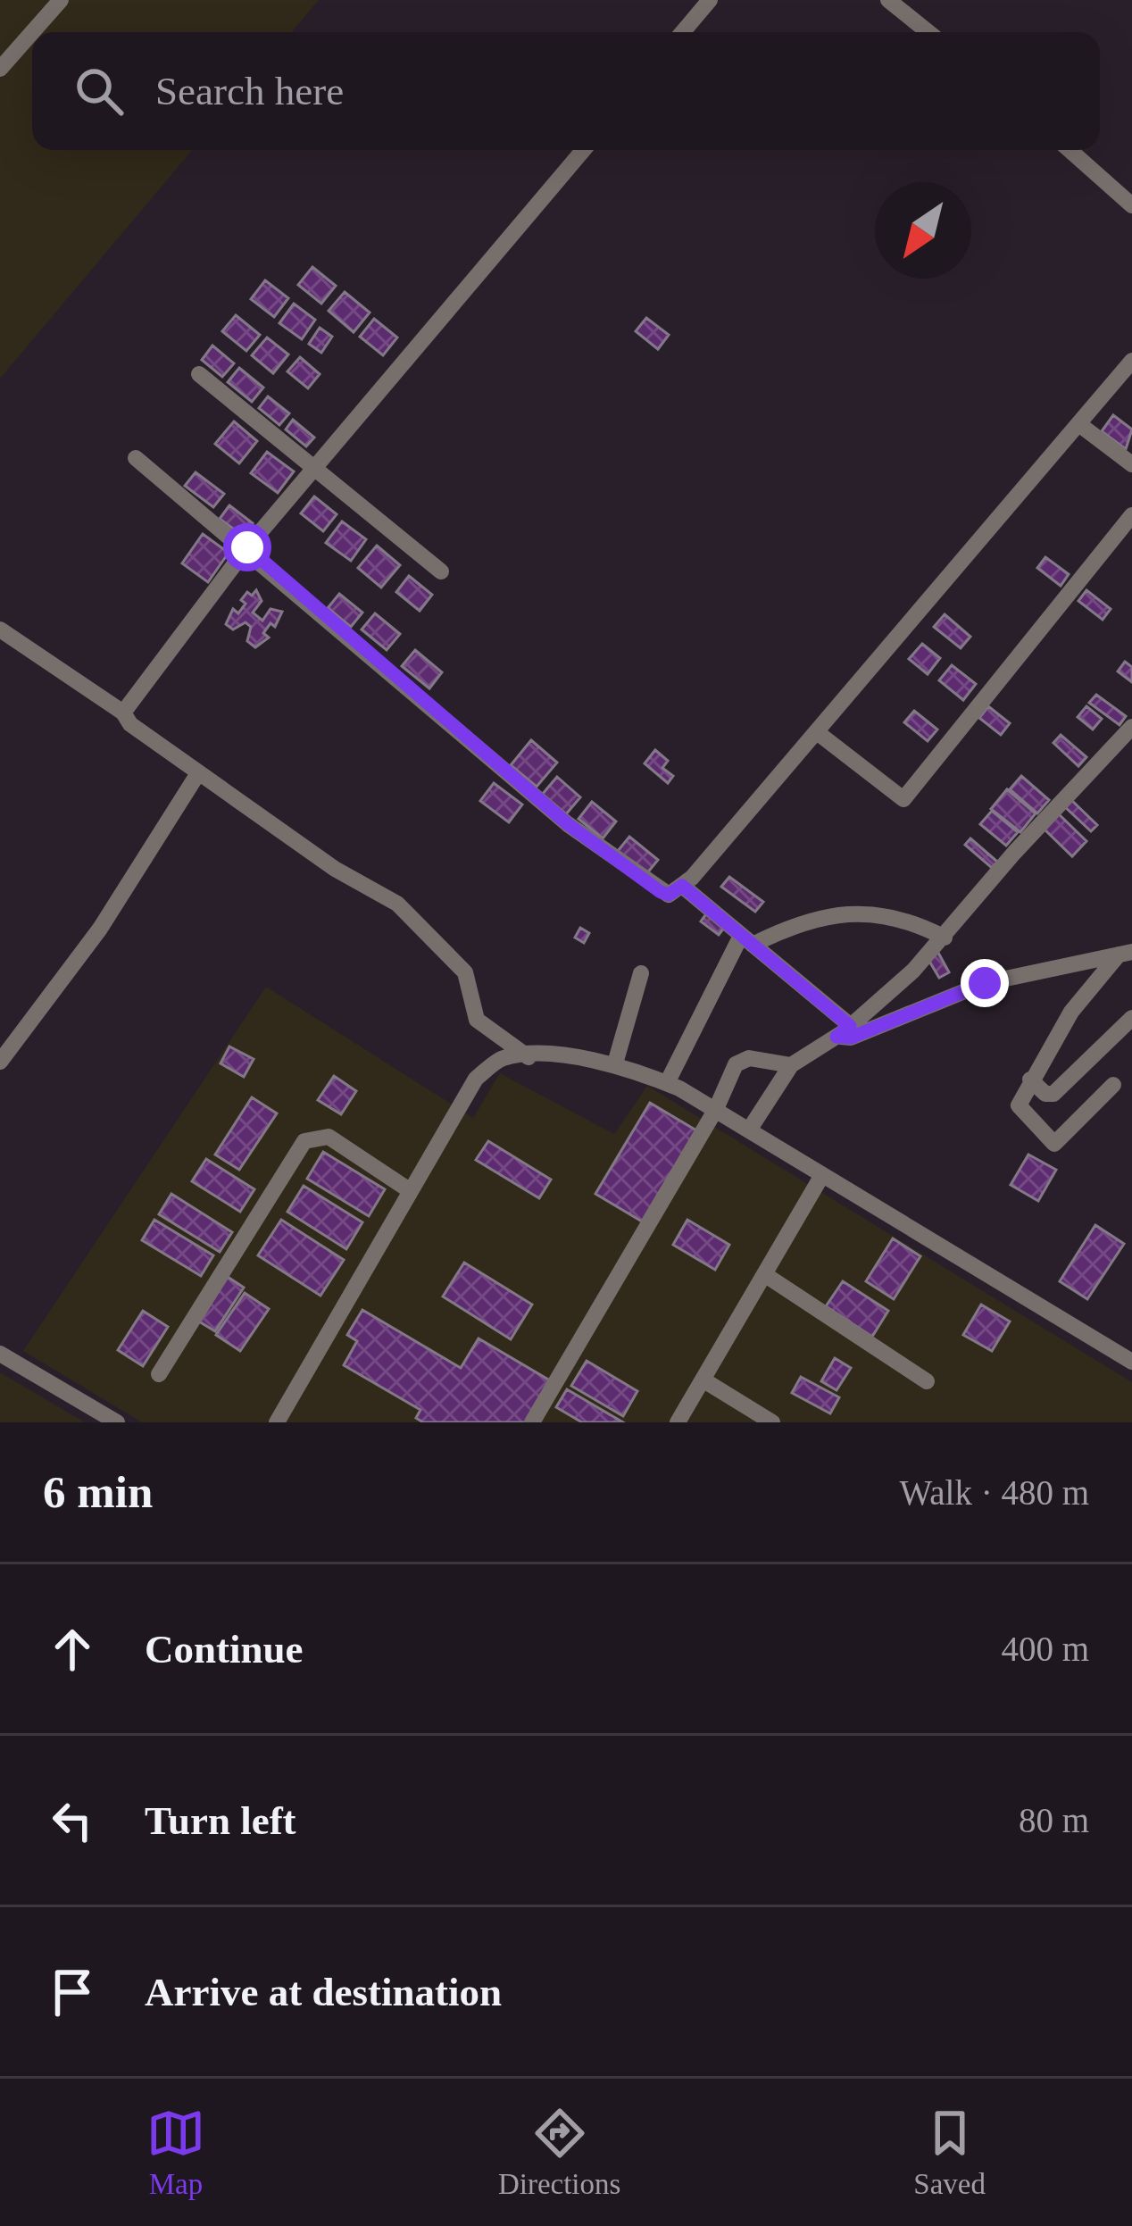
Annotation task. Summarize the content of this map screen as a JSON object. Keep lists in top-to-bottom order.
{
  "north": "bottom left",
  "page": {
    "search": "Search here",
    "heading": ["6 min", "Walk · 480 m"],
    "list": [
      ["Continue", "400 m"],
      ["Turn left", "80 m"],
      "Arrive at destination"
    ],
    "nav": ["Map", "Directions", "Saved"]
  }
}
